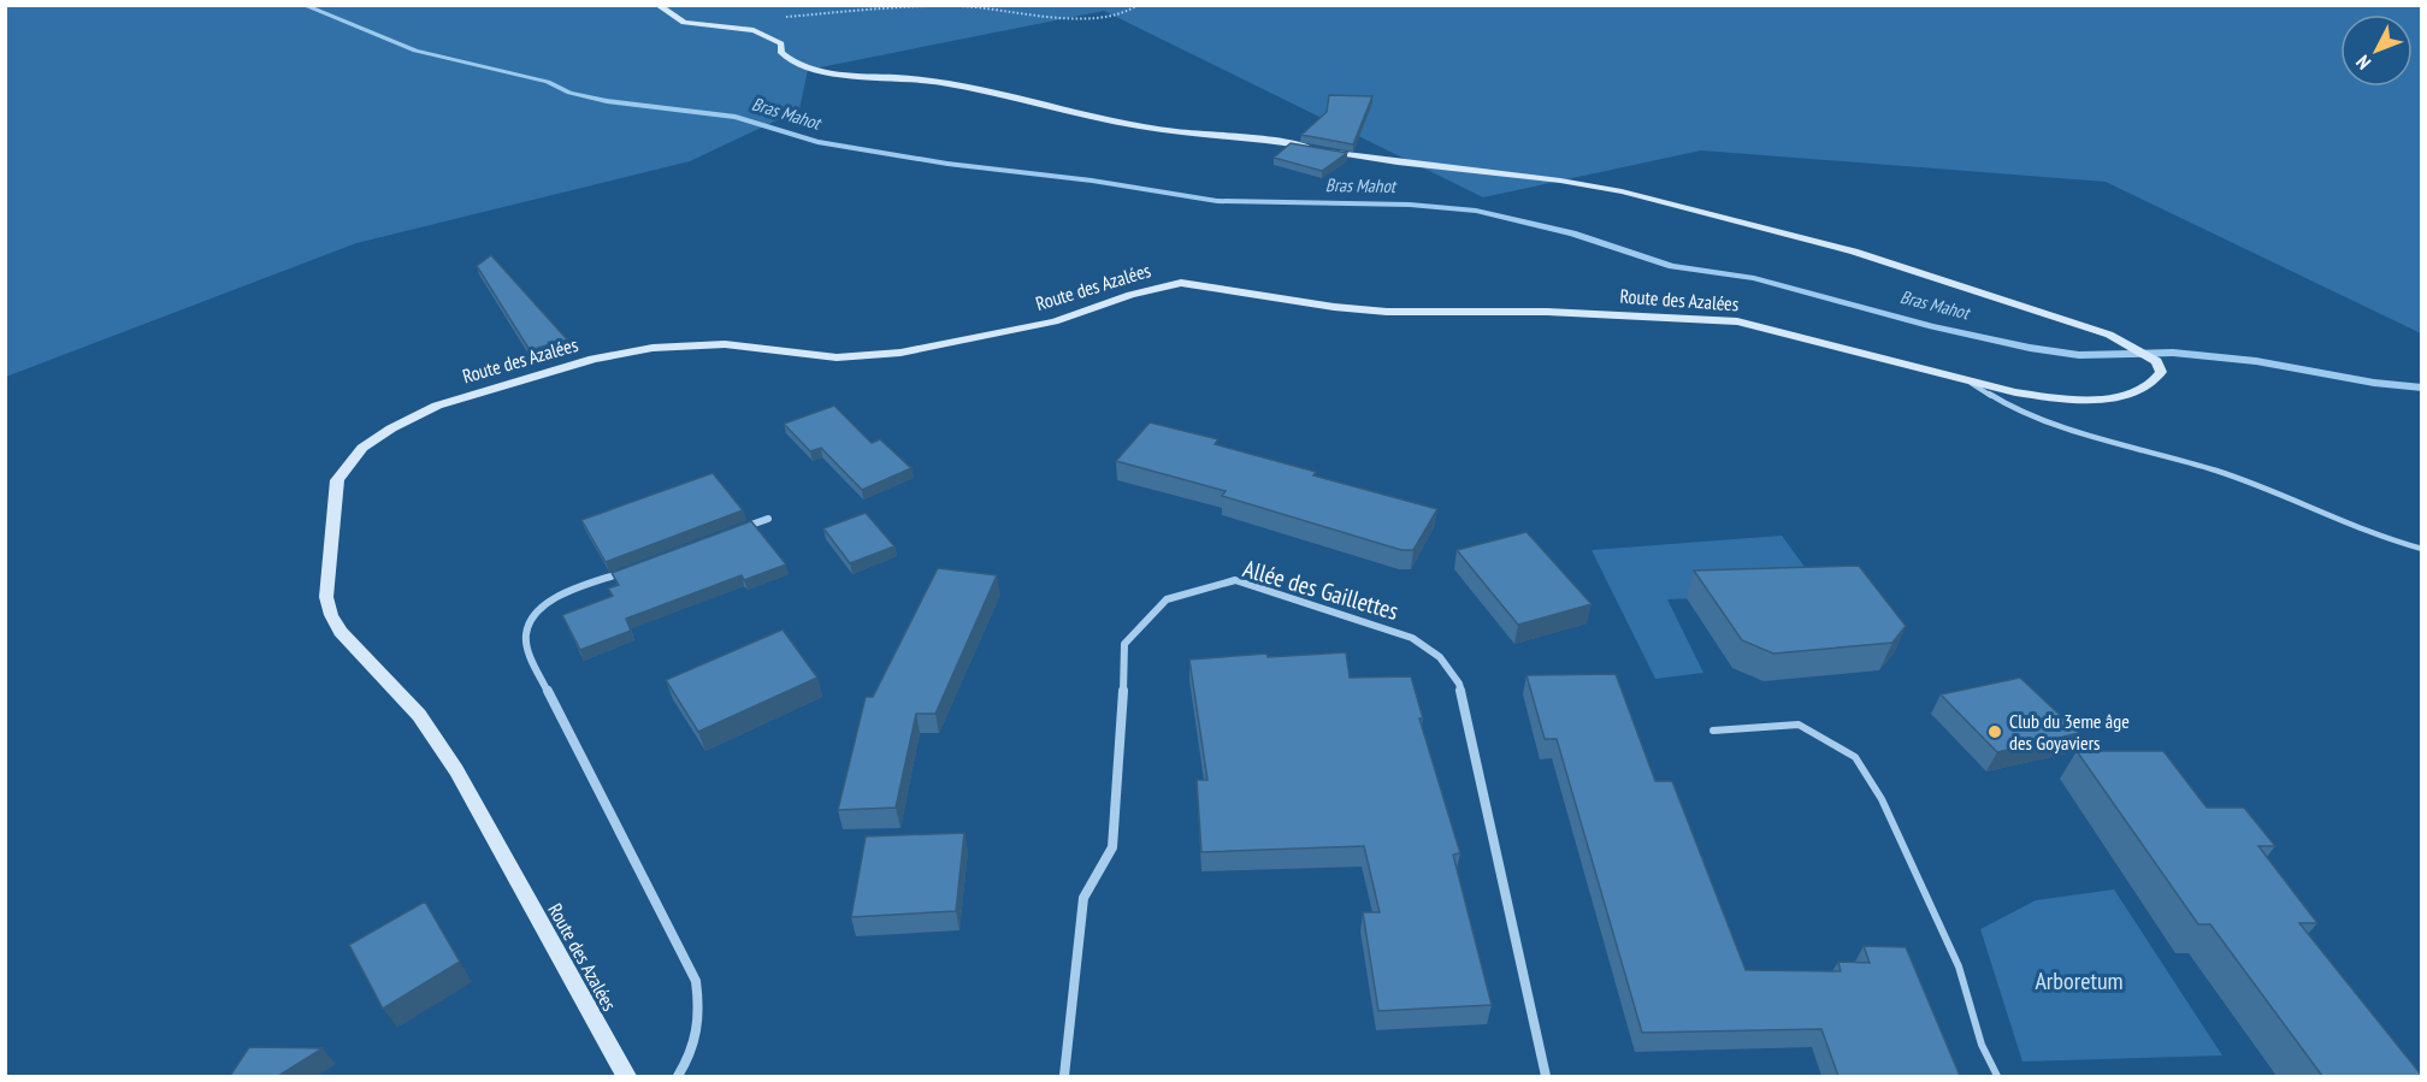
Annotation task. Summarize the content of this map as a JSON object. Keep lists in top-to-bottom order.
{
  "streets": {
    "main road": ["Route des Azalées"],
    "street": ["Allée des Gaillettes"]
  },
  "water": ["Bras Mahot"],
  "parks": ["Arboretum"],
  "places": ["Club du 3eme âge des Goyaviers"],
  "north": "bottom left"
}
